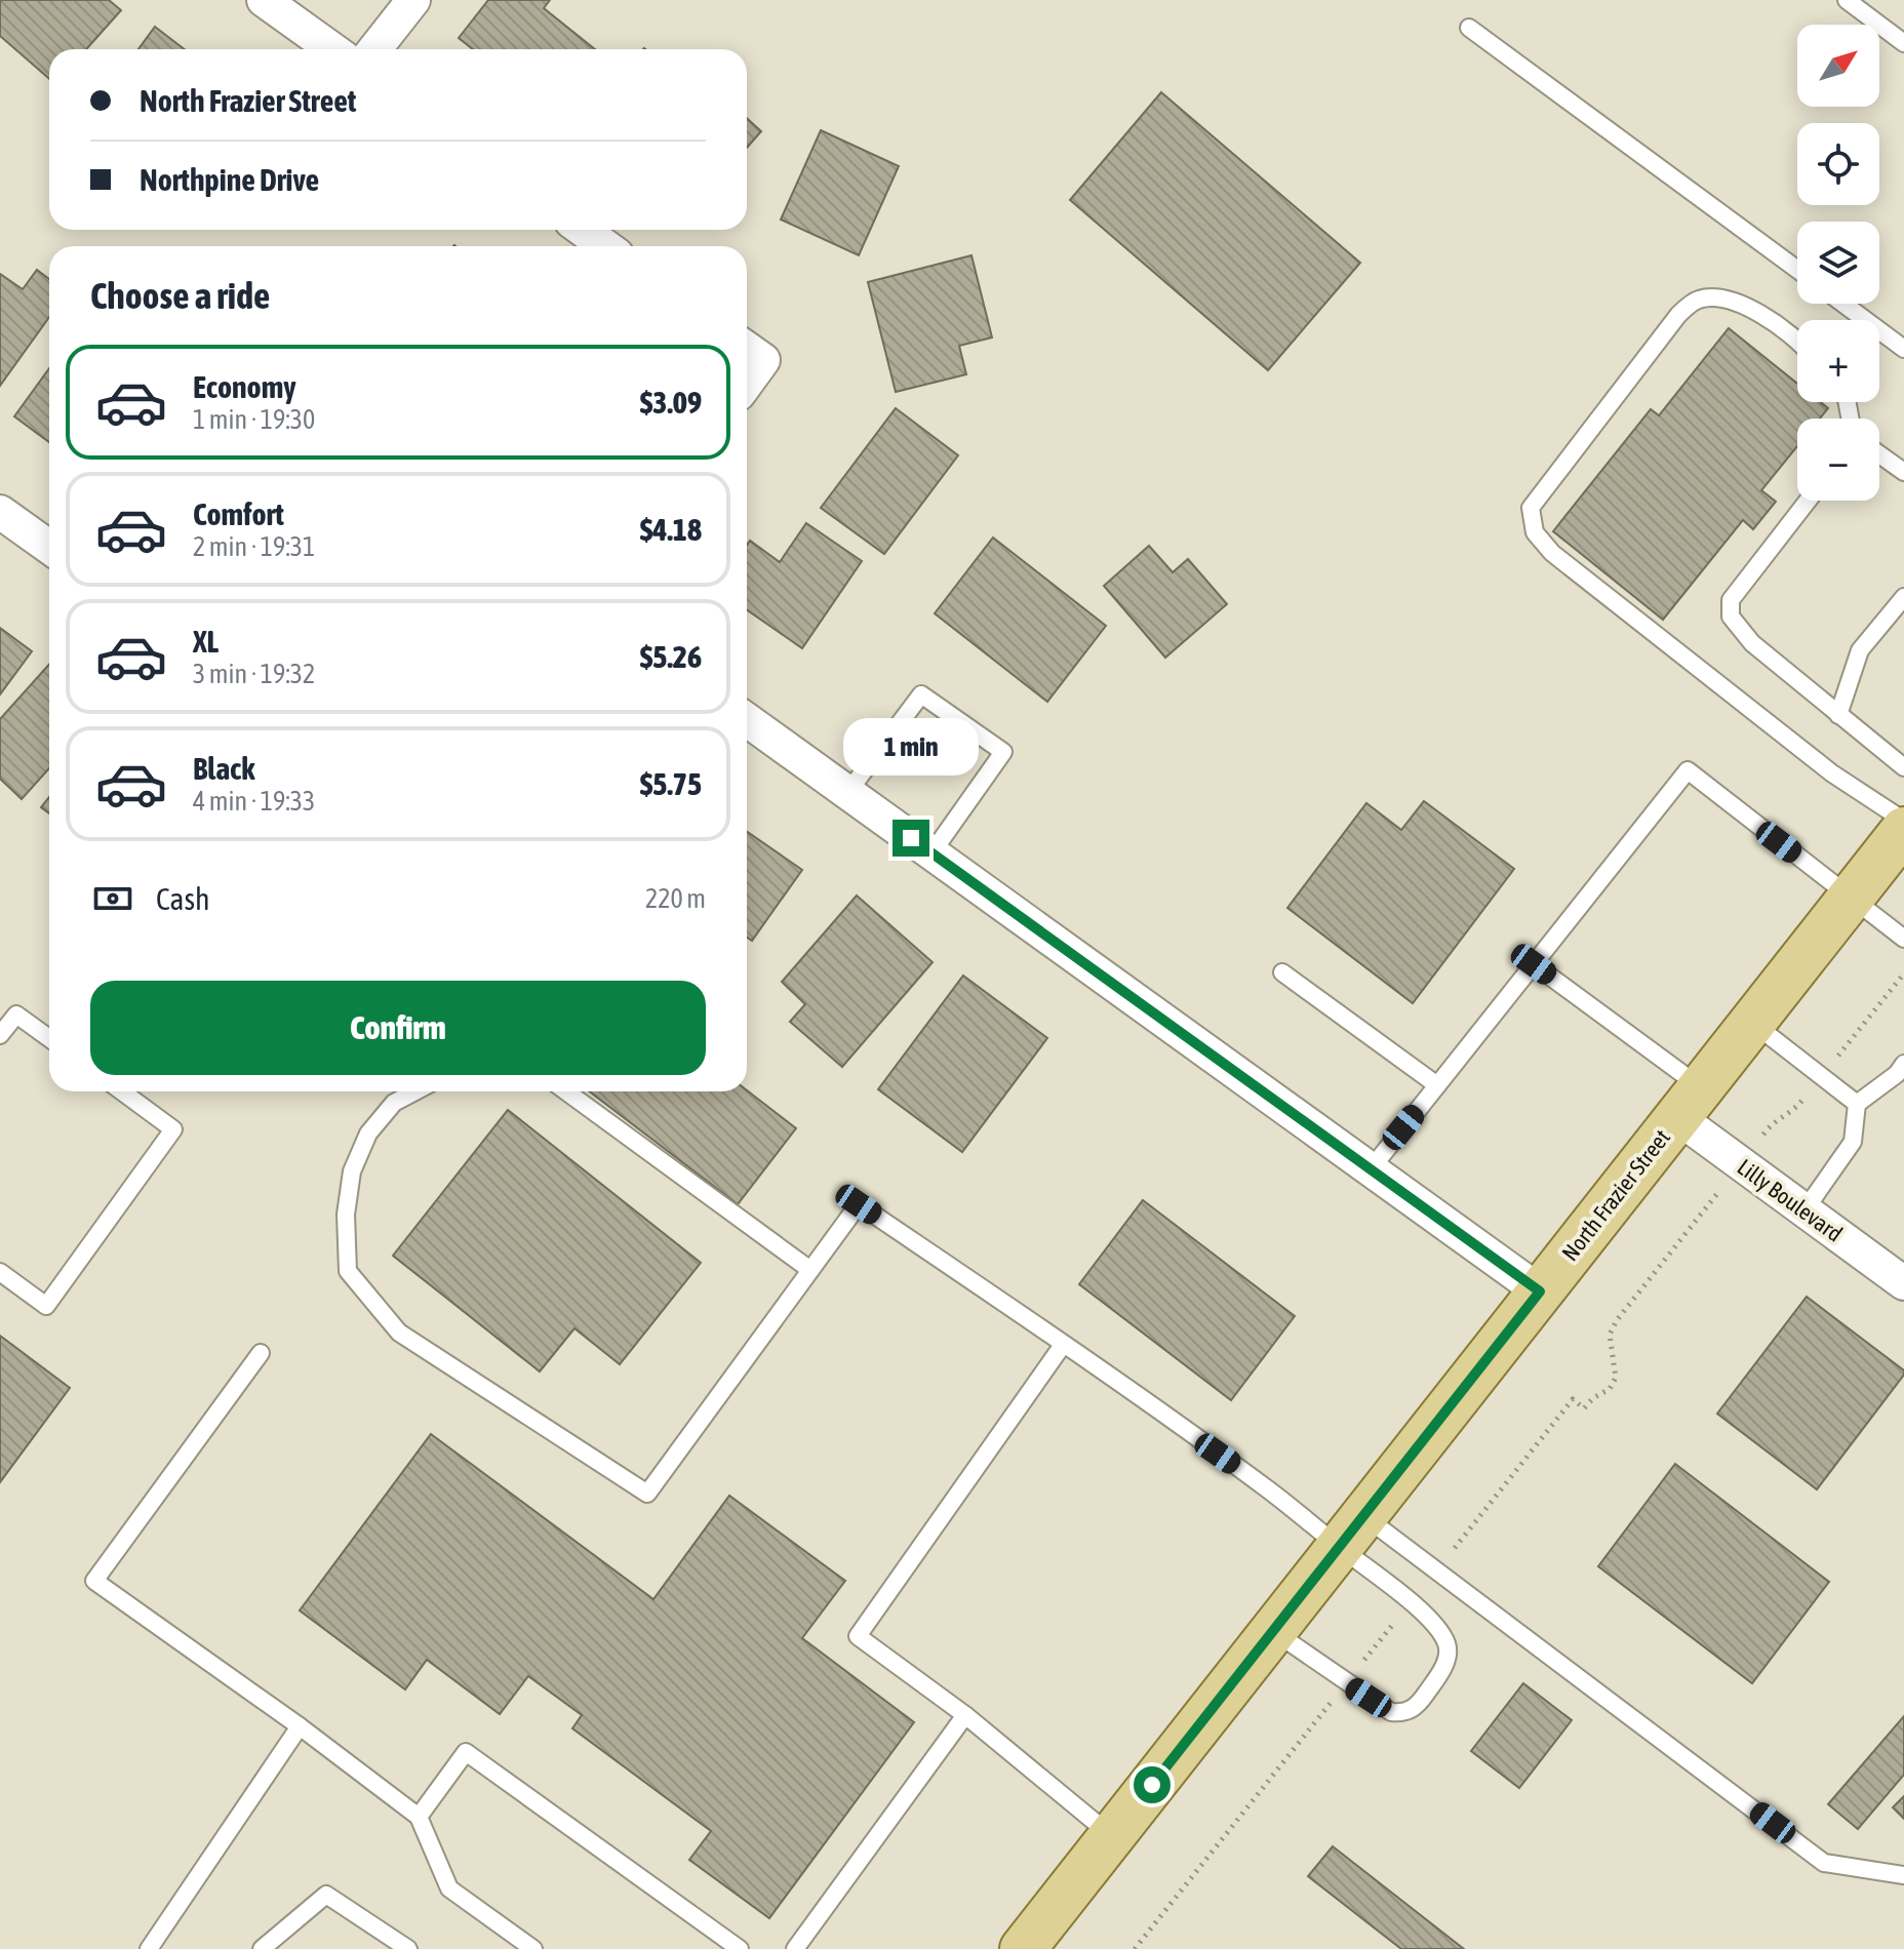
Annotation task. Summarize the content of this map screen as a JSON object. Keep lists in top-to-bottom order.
{
  "streets": {
    "main road": ["North Frazier Street"],
    "street": ["Lilly Boulevard"]
  },
  "crossings": [
    ["North Frazier Street", "Lilly Boulevard"]
  ],
  "north": "top right",
  "page": {
    "map_buttons": ["+", "−"],
    "banner": ["North Frazier Street", "Northpine Drive"],
    "heading": "Choose a ride",
    "list": [
      {
        "name": "Economy",
        "note": "1 min · 19:30",
        "value": "$3.09"
      },
      {
        "name": "Comfort",
        "note": "2 min · 19:31",
        "value": "$4.18"
      },
      {
        "name": "XL",
        "note": "3 min · 19:32",
        "value": "$5.26"
      },
      {
        "name": "Black",
        "note": "4 min · 19:33",
        "value": "$5.75"
      }
    ],
    "bubble": "1 min",
    "pay": ["Cash", "220 m"],
    "buttons": "Confirm"
  }
}
